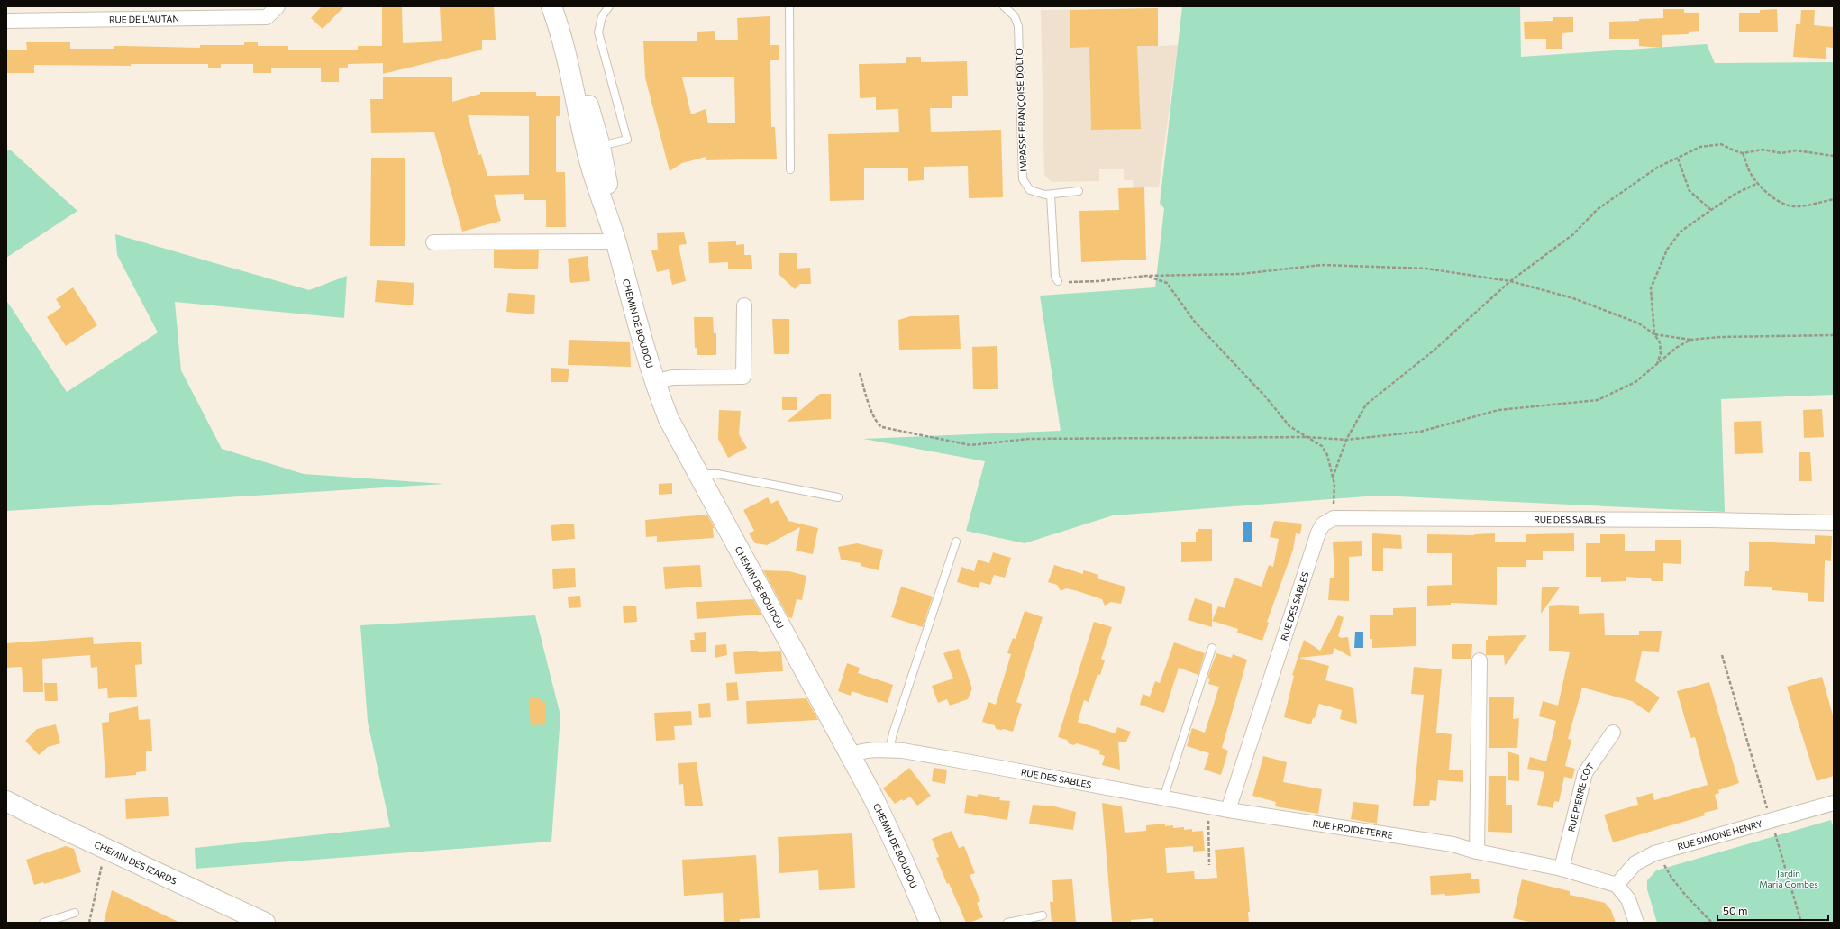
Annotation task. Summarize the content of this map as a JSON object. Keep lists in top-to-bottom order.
{
  "streets": {
    "street": [
      "RUE DE L'AUTAN",
      "CHEMIN DE BOUDOU",
      "RUE DES SABLES",
      "RUE PIERRE COT",
      "RUE FROIDETERRE",
      "RUE SIMONE HENRY",
      "CHEMIN DES IZARDS"
    ],
    "lane": ["IMPASSE FRANÇOISE DOLTO"]
  },
  "crossings": [
    ["CHEMIN DE BOUDOU", "RUE DES SABLES"],
    ["RUE DES SABLES", "RUE FROIDETERRE"],
    ["RUE PIERRE COT", "RUE FROIDETERRE"],
    ["RUE FROIDETERRE", "RUE SIMONE HENRY"]
  ],
  "parks": ["Jardin Maria Combes"],
  "scale_bar": "50 m"
}
